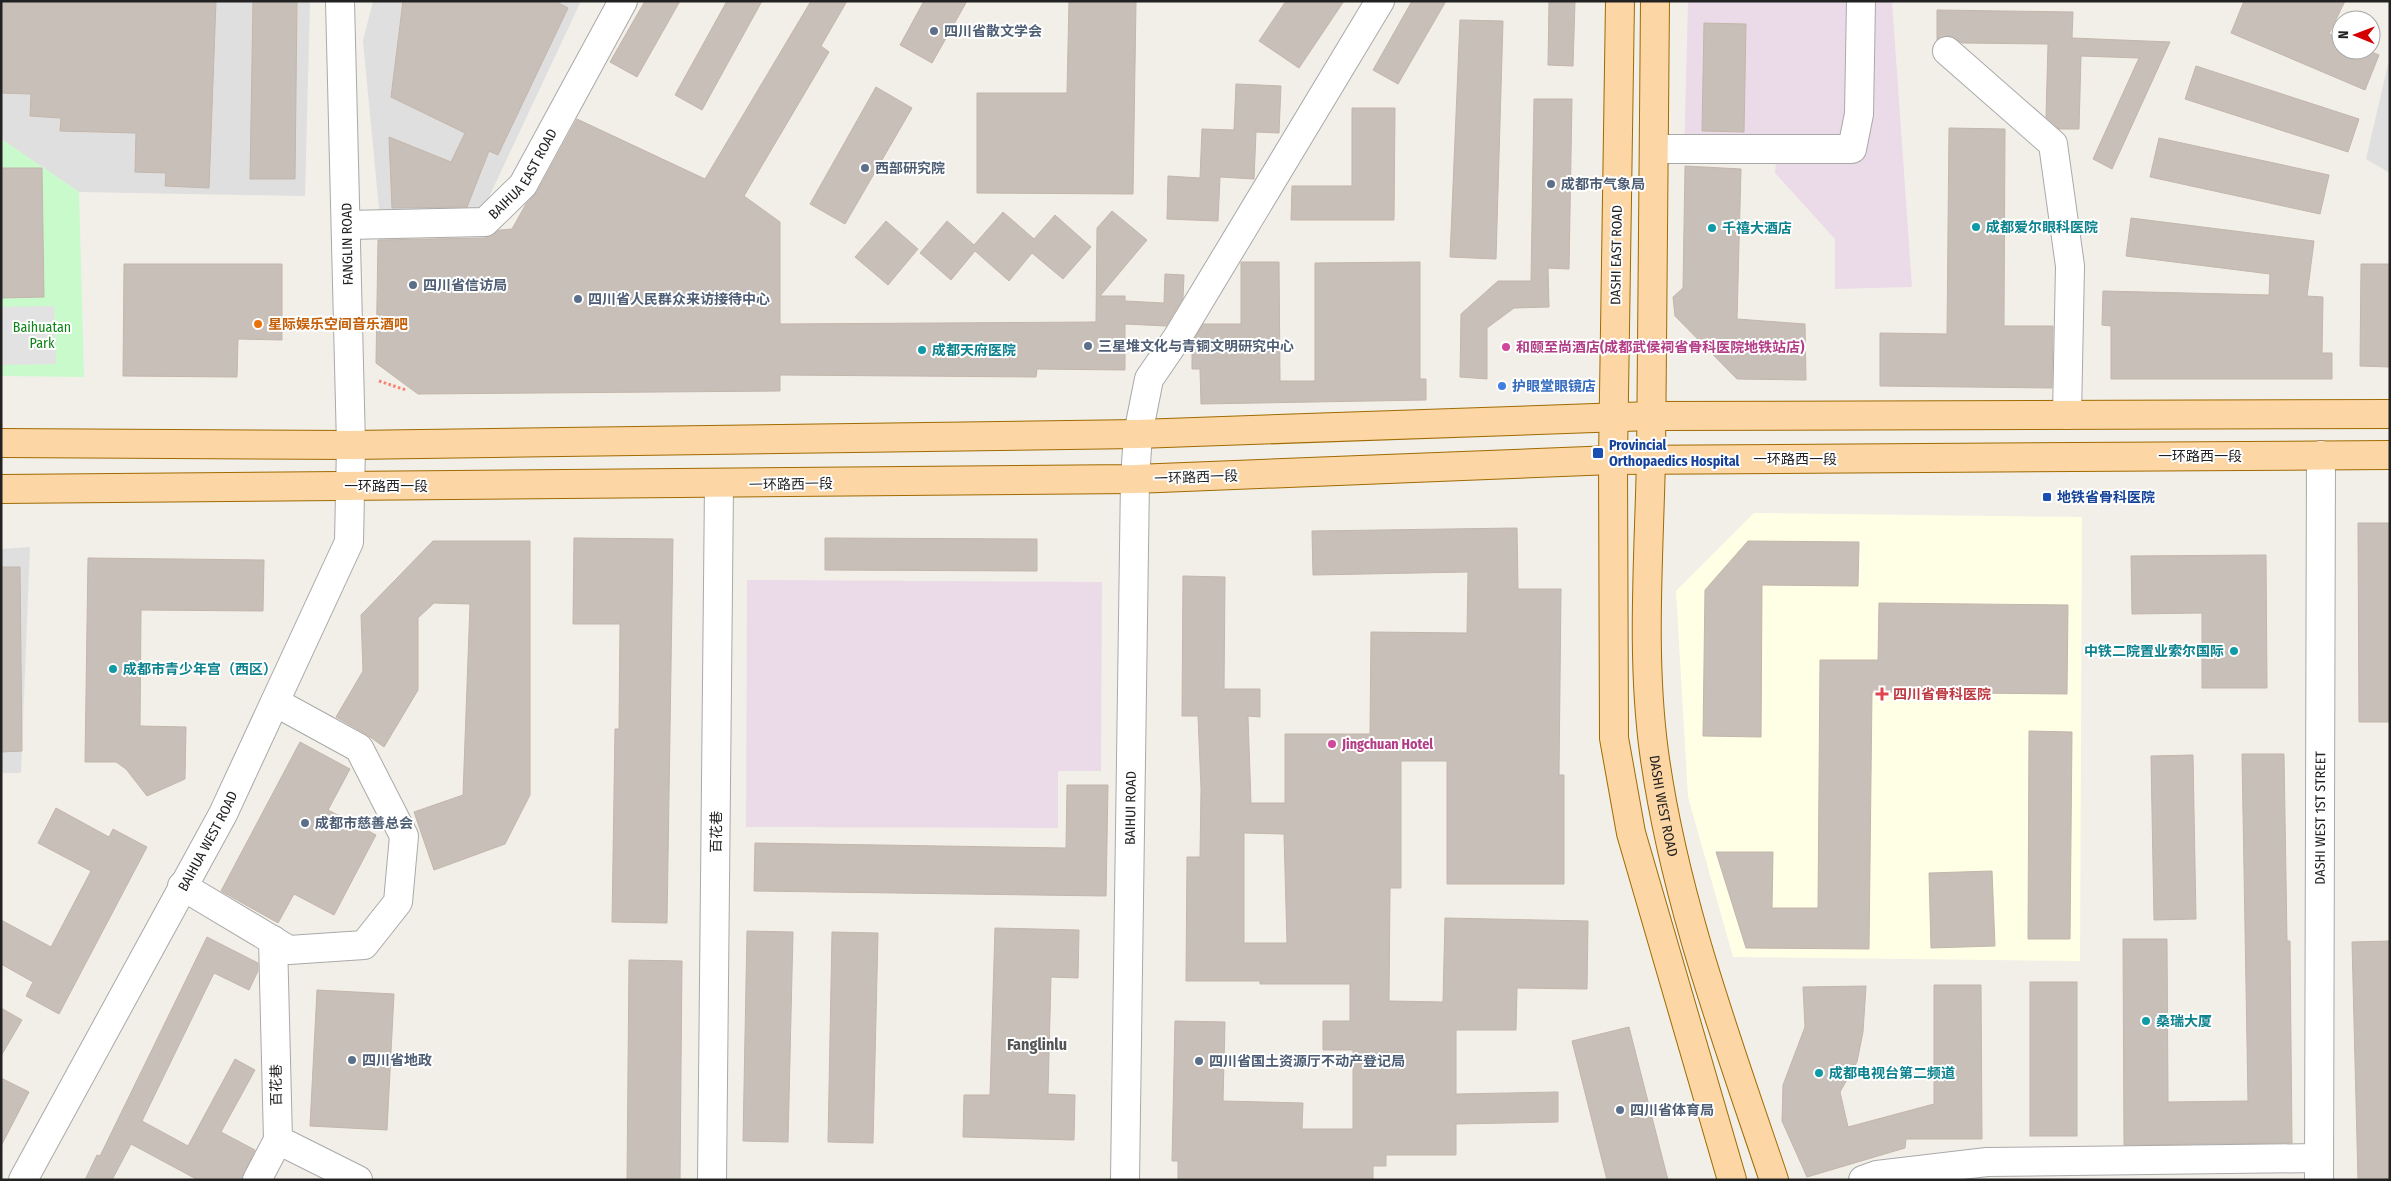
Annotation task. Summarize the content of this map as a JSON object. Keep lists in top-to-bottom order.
{
  "streets": {
    "main road": ["DASHI EAST ROAD", "一环路西一段", "DASHI WEST ROAD"],
    "street": [
      "BAIHUA EAST ROAD",
      "FANGLIN ROAD",
      "BAIHUI ROAD",
      "DASHI WEST 1ST STREET",
      "百花巷",
      "BAIHUA WEST ROAD"
    ]
  },
  "crossings": [
    ["BAIHUA EAST ROAD", "FANGLIN ROAD"],
    ["FANGLIN ROAD", "一环路西一段"],
    ["FANGLIN ROAD", "BAIHUA WEST ROAD"],
    ["一环路西一段", "DASHI WEST ROAD"],
    ["一环路西一段", "BAIHUI ROAD"],
    ["一环路西一段", "DASHI WEST 1ST STREET"],
    ["一环路西一段", "百花巷"],
    ["一环路西一段", "BAIHUA WEST ROAD"]
  ],
  "districts": ["Fanglinlu"],
  "parks": ["Baihuatan Park"],
  "places": {
    "other": [
      "四川省散文学会",
      "西部研究院",
      "成都市气象局",
      "成都爱尔眼科医院",
      "千禧大酒店",
      "四川省信访局",
      "四川省人民群众来访接待中心",
      "星际娱乐空间音乐酒吧",
      "三星堆文化与青铜文明研究中心",
      "和颐至尚酒店(成都武侯祠省骨科医院地铁站店)",
      "成都天府医院",
      "护眼堂眼镜店",
      "中铁二院置业索尔国际",
      "成都市青少年宫（西区）",
      "Jingchuan Hotel",
      "成都市慈善总会",
      "桑瑞大厦",
      "四川省地政",
      "四川省国土资源厅不动产登记局",
      "成都电视台第二频道",
      "四川省体育局"
    ],
    "transit": ["Provincial Orthopaedics Hospital", "地铁省骨科医院"],
    "health": ["四川省骨科医院"]
  },
  "north": "left"
}
